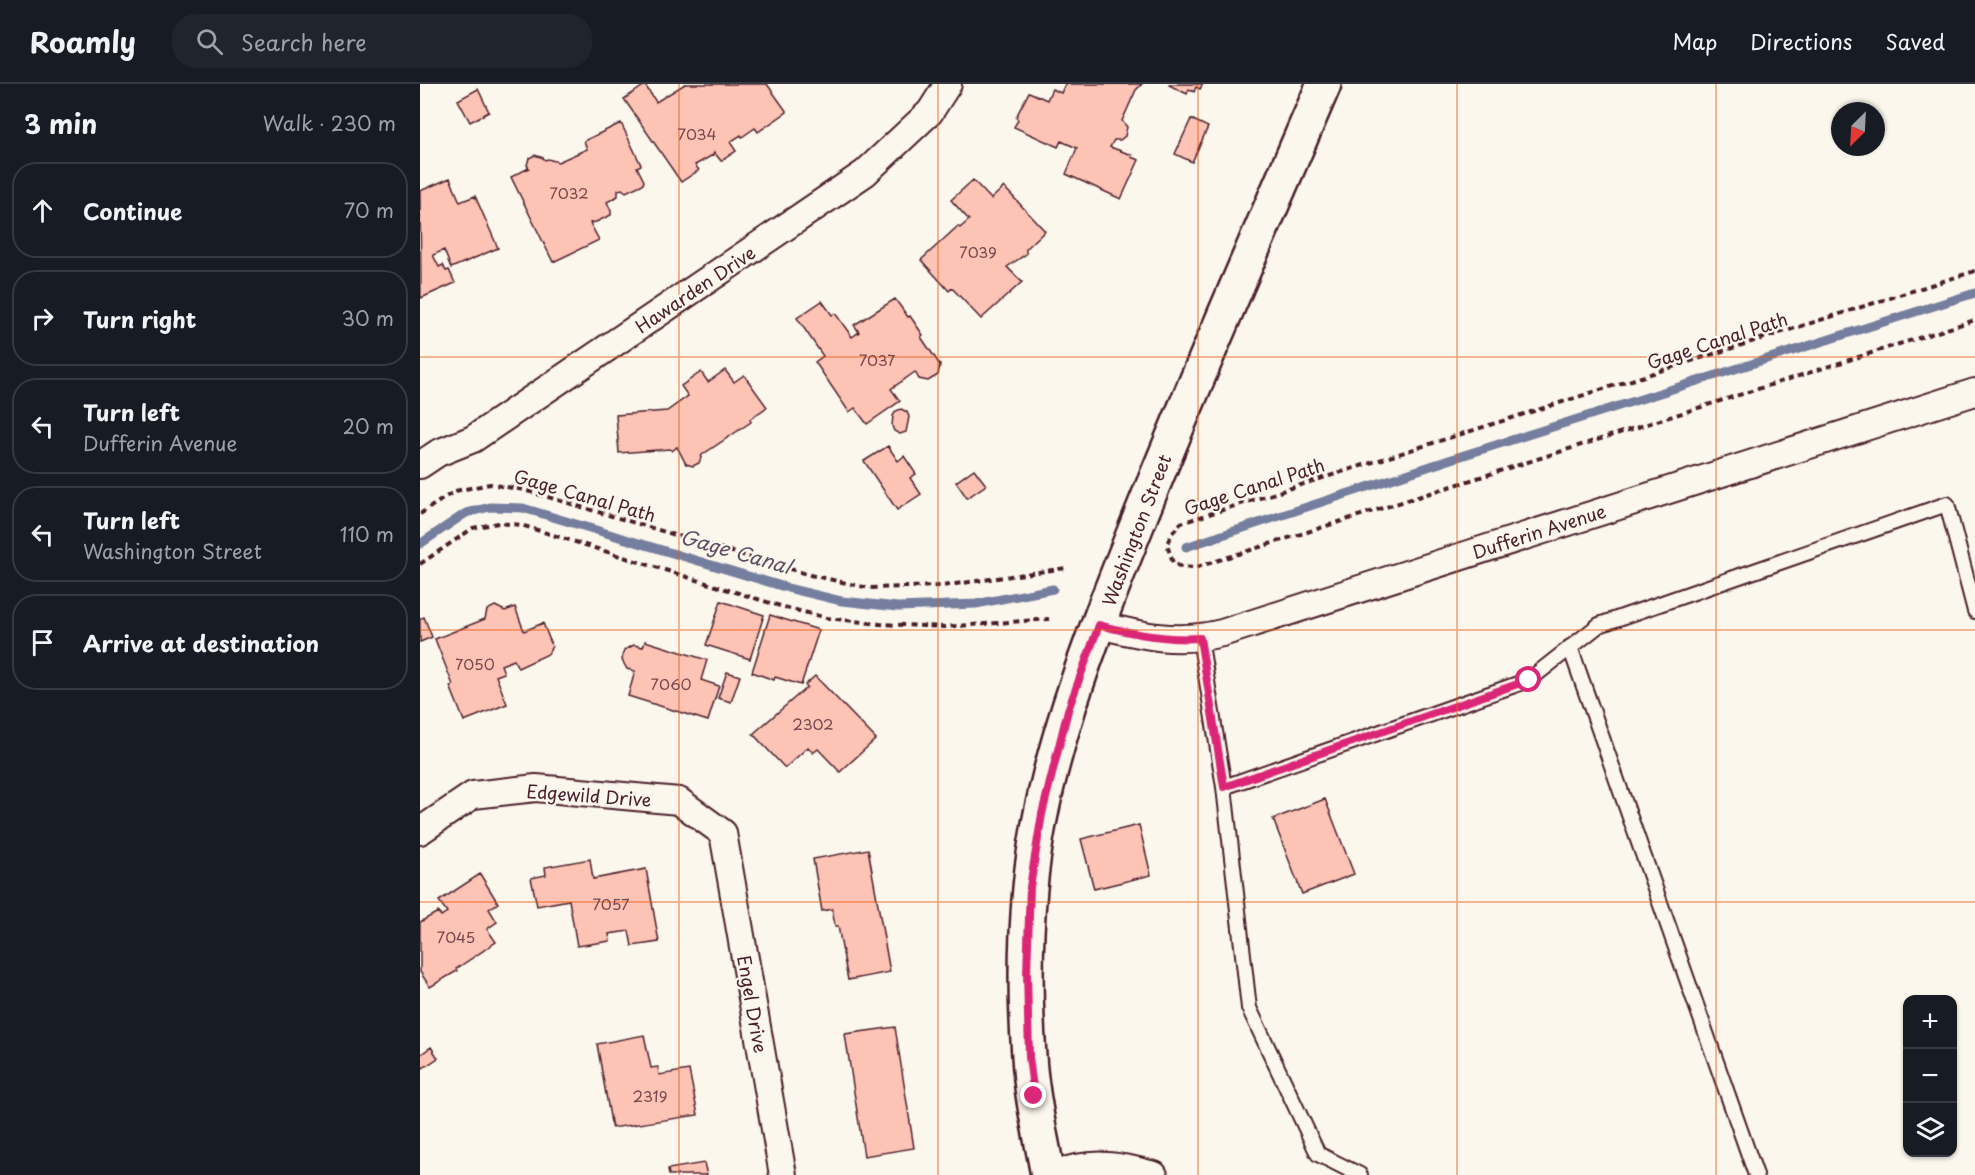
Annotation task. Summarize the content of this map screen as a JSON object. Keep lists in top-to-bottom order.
{
  "streets": {
    "main road": ["Washington Street"],
    "street": [
      "Hawarden Drive",
      "Dufferin Avenue",
      "Edgewild Drive",
      "Engel Drive"
    ],
    "path": ["Gage Canal Path"]
  },
  "crossings": [
    ["Washington Street", "Dufferin Avenue"],
    ["Edgewild Drive", "Engel Drive"]
  ],
  "water": ["Gage Canal"],
  "house_numbers": [
    "7034",
    "7032",
    "7039",
    "7037",
    "7050",
    "7060",
    "2302",
    "7057",
    "7045",
    "2319"
  ],
  "north": "bottom left",
  "page": {
    "header": "Roamly",
    "search": "Search here",
    "nav": ["Map", "Directions", "Saved"],
    "heading": ["3 min", "Walk · 230 m"],
    "list": [
      ["Continue", "70 m"],
      ["Turn right", "30 m"],
      ["Turn left", "Dufferin Avenue", "20 m"],
      ["Turn left", "Washington Street", "110 m"],
      "Arrive at destination"
    ],
    "map_buttons": ["+", "−"]
  }
}
